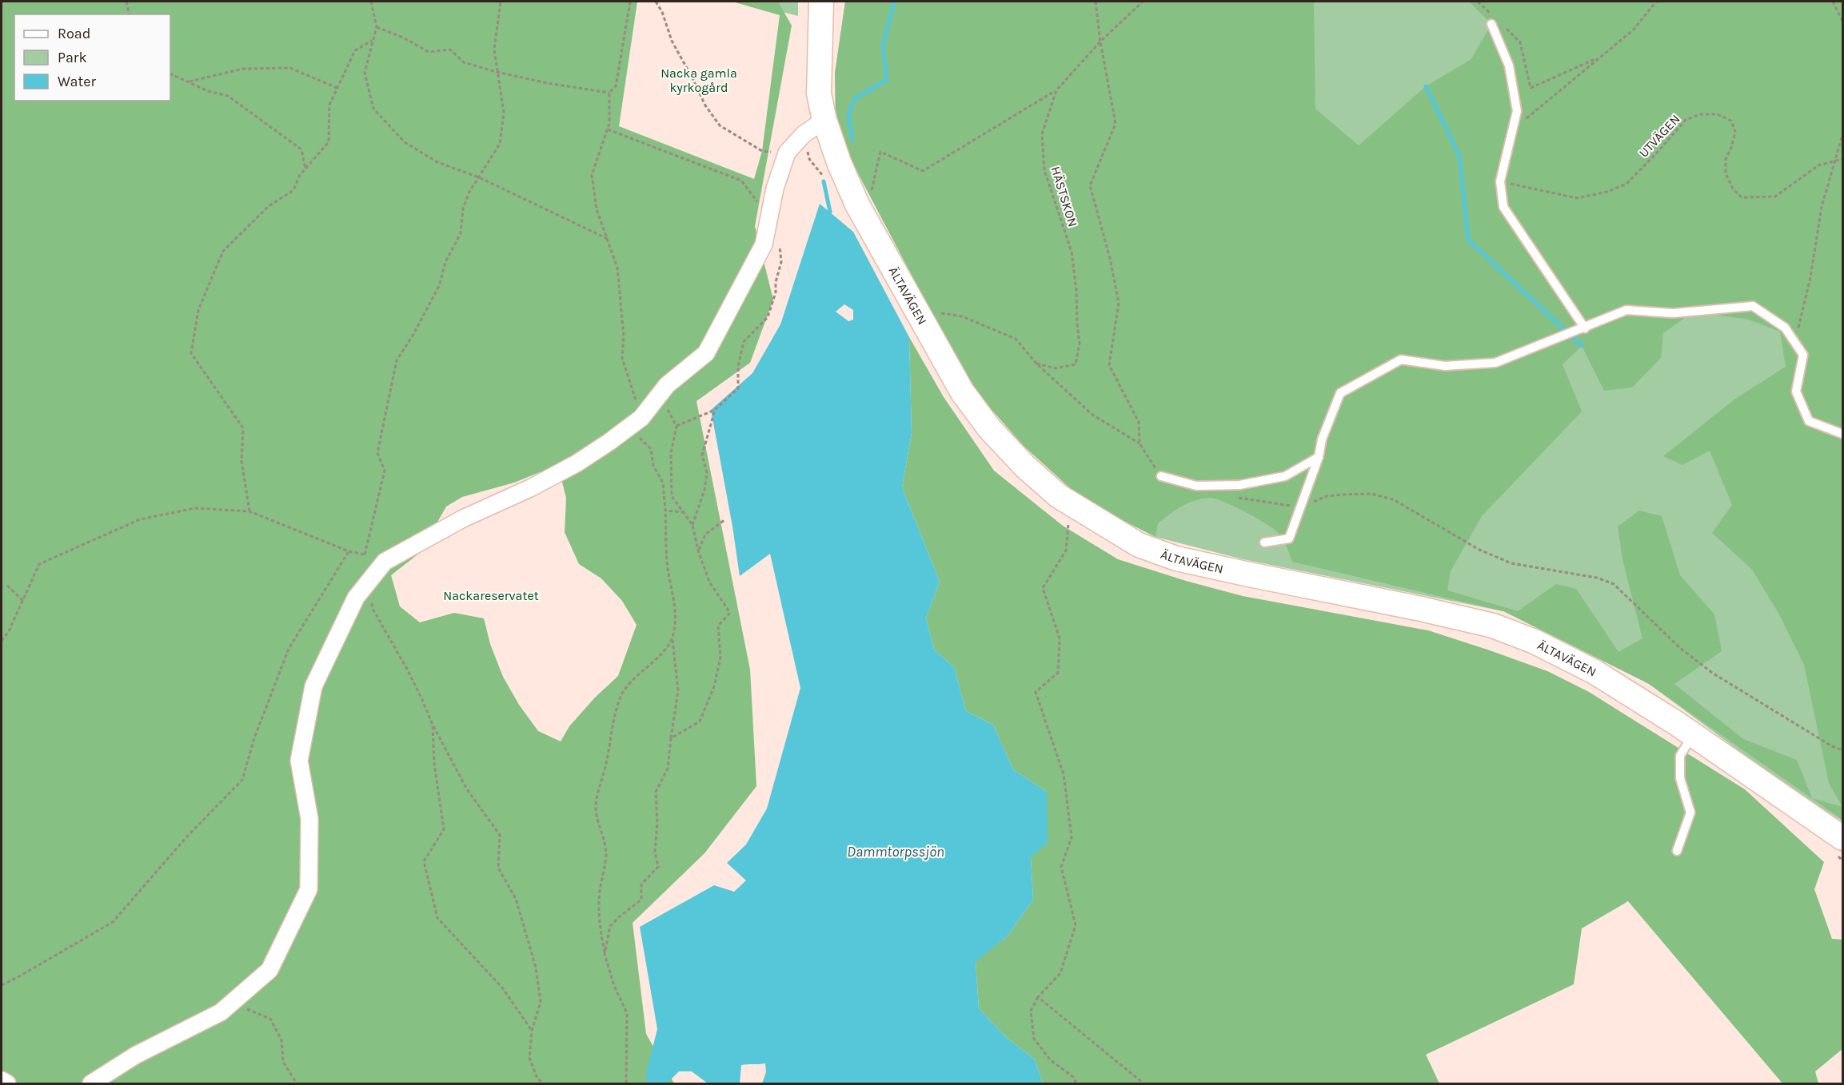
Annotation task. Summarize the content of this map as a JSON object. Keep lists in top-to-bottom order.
{
  "streets": {
    "main road": ["ÄLTAVÄGEN"],
    "path": ["UTVÄGEN", "HÄSTSKON"]
  },
  "water": ["Dammtorpssjön"],
  "parks": ["Nacka gamla kyrkogård", "Nackareservatet"],
  "legend": ["Road", "Park", "Water"]
}
